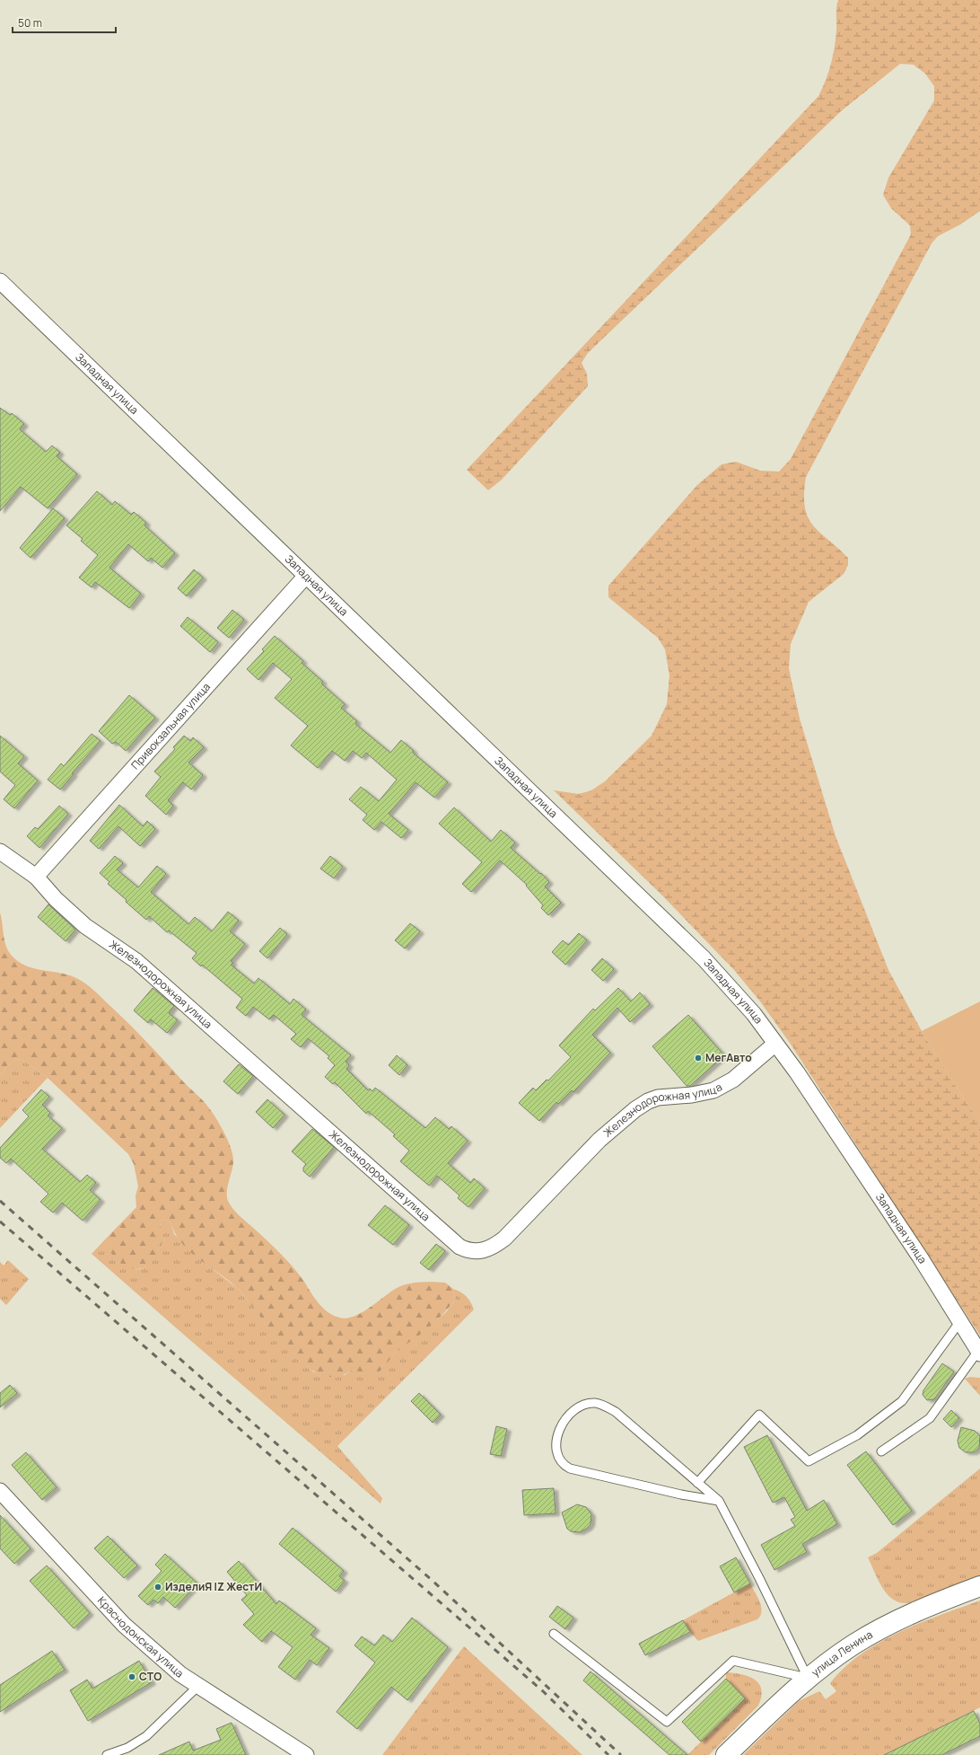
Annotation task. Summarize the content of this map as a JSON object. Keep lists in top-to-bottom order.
{
  "streets": {
    "main road": ["улица Ленина"],
    "street": [
      "Западная улица",
      "Привокзальная улица",
      "Железнодорожная улица",
      "Краснодонская улица"
    ]
  },
  "crossings": [
    ["Западная улица", "Привокзальная улица"],
    ["Западная улица", "Железнодорожная улица"],
    ["Привокзальная улица", "Железнодорожная улица"]
  ],
  "places": ["МегАвто", "ИзделиЯ IZ ЖестИ", "СТО"],
  "scale_bar": "50 m"
}
